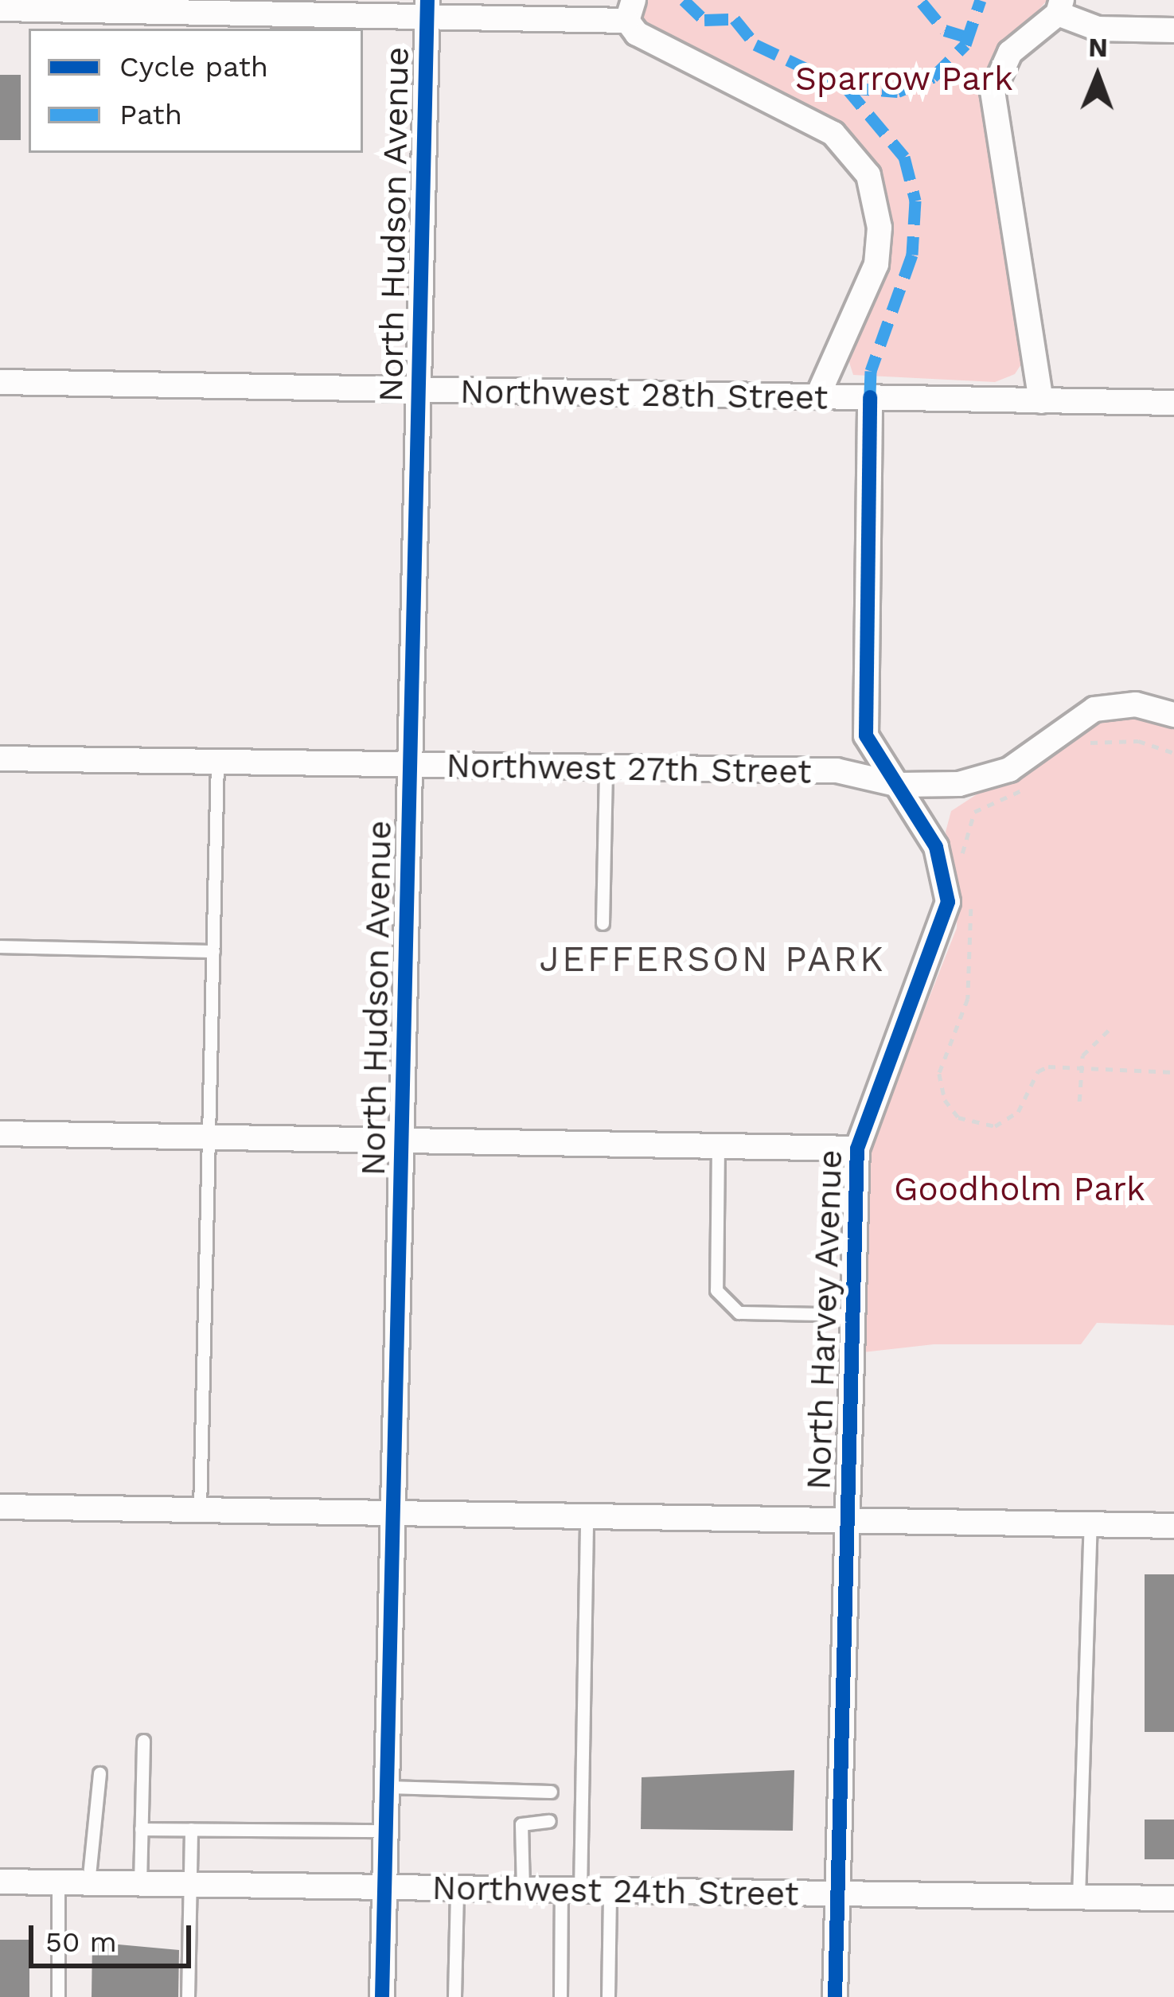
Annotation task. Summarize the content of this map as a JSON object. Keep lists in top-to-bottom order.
{
  "streets": {
    "street": [
      "North Hudson Avenue",
      "Northwest 28th Street",
      "Northwest 27th Street",
      "North Harvey Avenue",
      "Northwest 24th Street"
    ]
  },
  "crossings": [
    ["North Hudson Avenue", "Northwest 28th Street"],
    ["North Hudson Avenue", "Northwest 27th Street"],
    ["North Hudson Avenue", "Northwest 24th Street"],
    ["Northwest 28th Street", "North Harvey Avenue"],
    ["Northwest 27th Street", "North Harvey Avenue"],
    ["North Harvey Avenue", "Northwest 24th Street"]
  ],
  "districts": ["JEFFERSON PARK"],
  "parks": ["Sparrow Park", "Goodholm Park"],
  "legend": ["Cycle path", "Path"],
  "scale_bar": "50 m",
  "north": "top"
}
